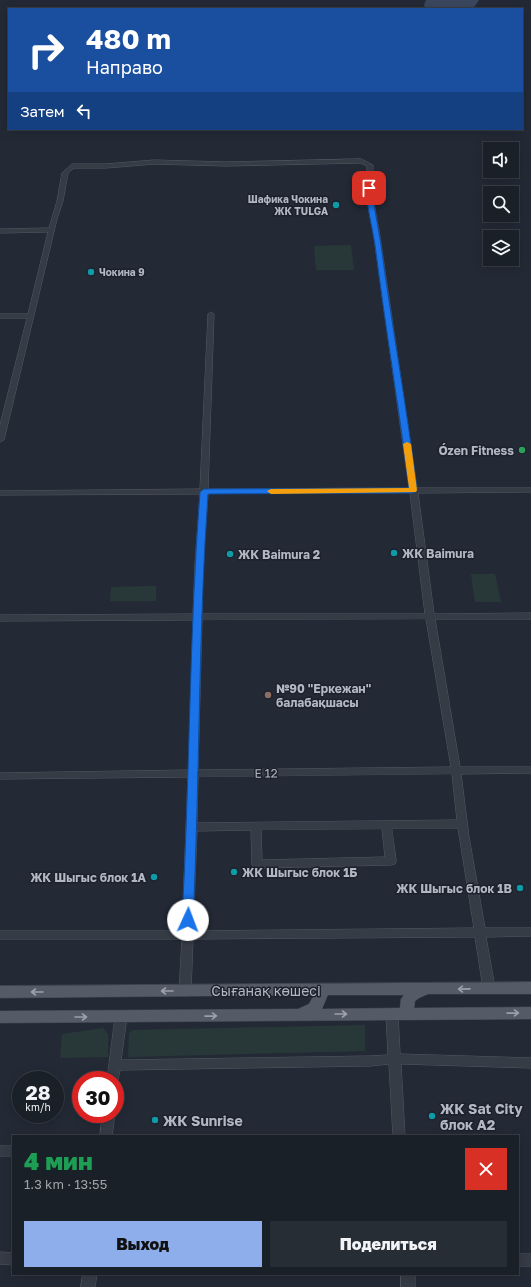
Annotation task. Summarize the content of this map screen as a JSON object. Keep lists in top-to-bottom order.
{
  "streets": {
    "main road": ["Сығанақ көшесі"],
    "street": ["E 12"]
  },
  "places": [
    "Шафика Чокина ЖК TULGA",
    "Чокина 9",
    "Ózen Fitness",
    "ЖК Baimura",
    "ЖК Baimura 2",
    "№90 \"Еркежан\" балабақшасы",
    "ЖК Шыгыс блок 1Б",
    "ЖК Шыгыс блок 1А",
    "ЖК Шыгыс блок 1В",
    "ЖК Sat City блок A2",
    "ЖК Sunrise"
  ],
  "page": {
    "turn": ["480 m", "Направо"],
    "then": "Затем",
    "speed": "28 km/h",
    "limit": "30",
    "heading": ["4 мин", "1.3 km · 13:55"],
    "buttons": ["Выход", "Поделиться"]
  }
}
